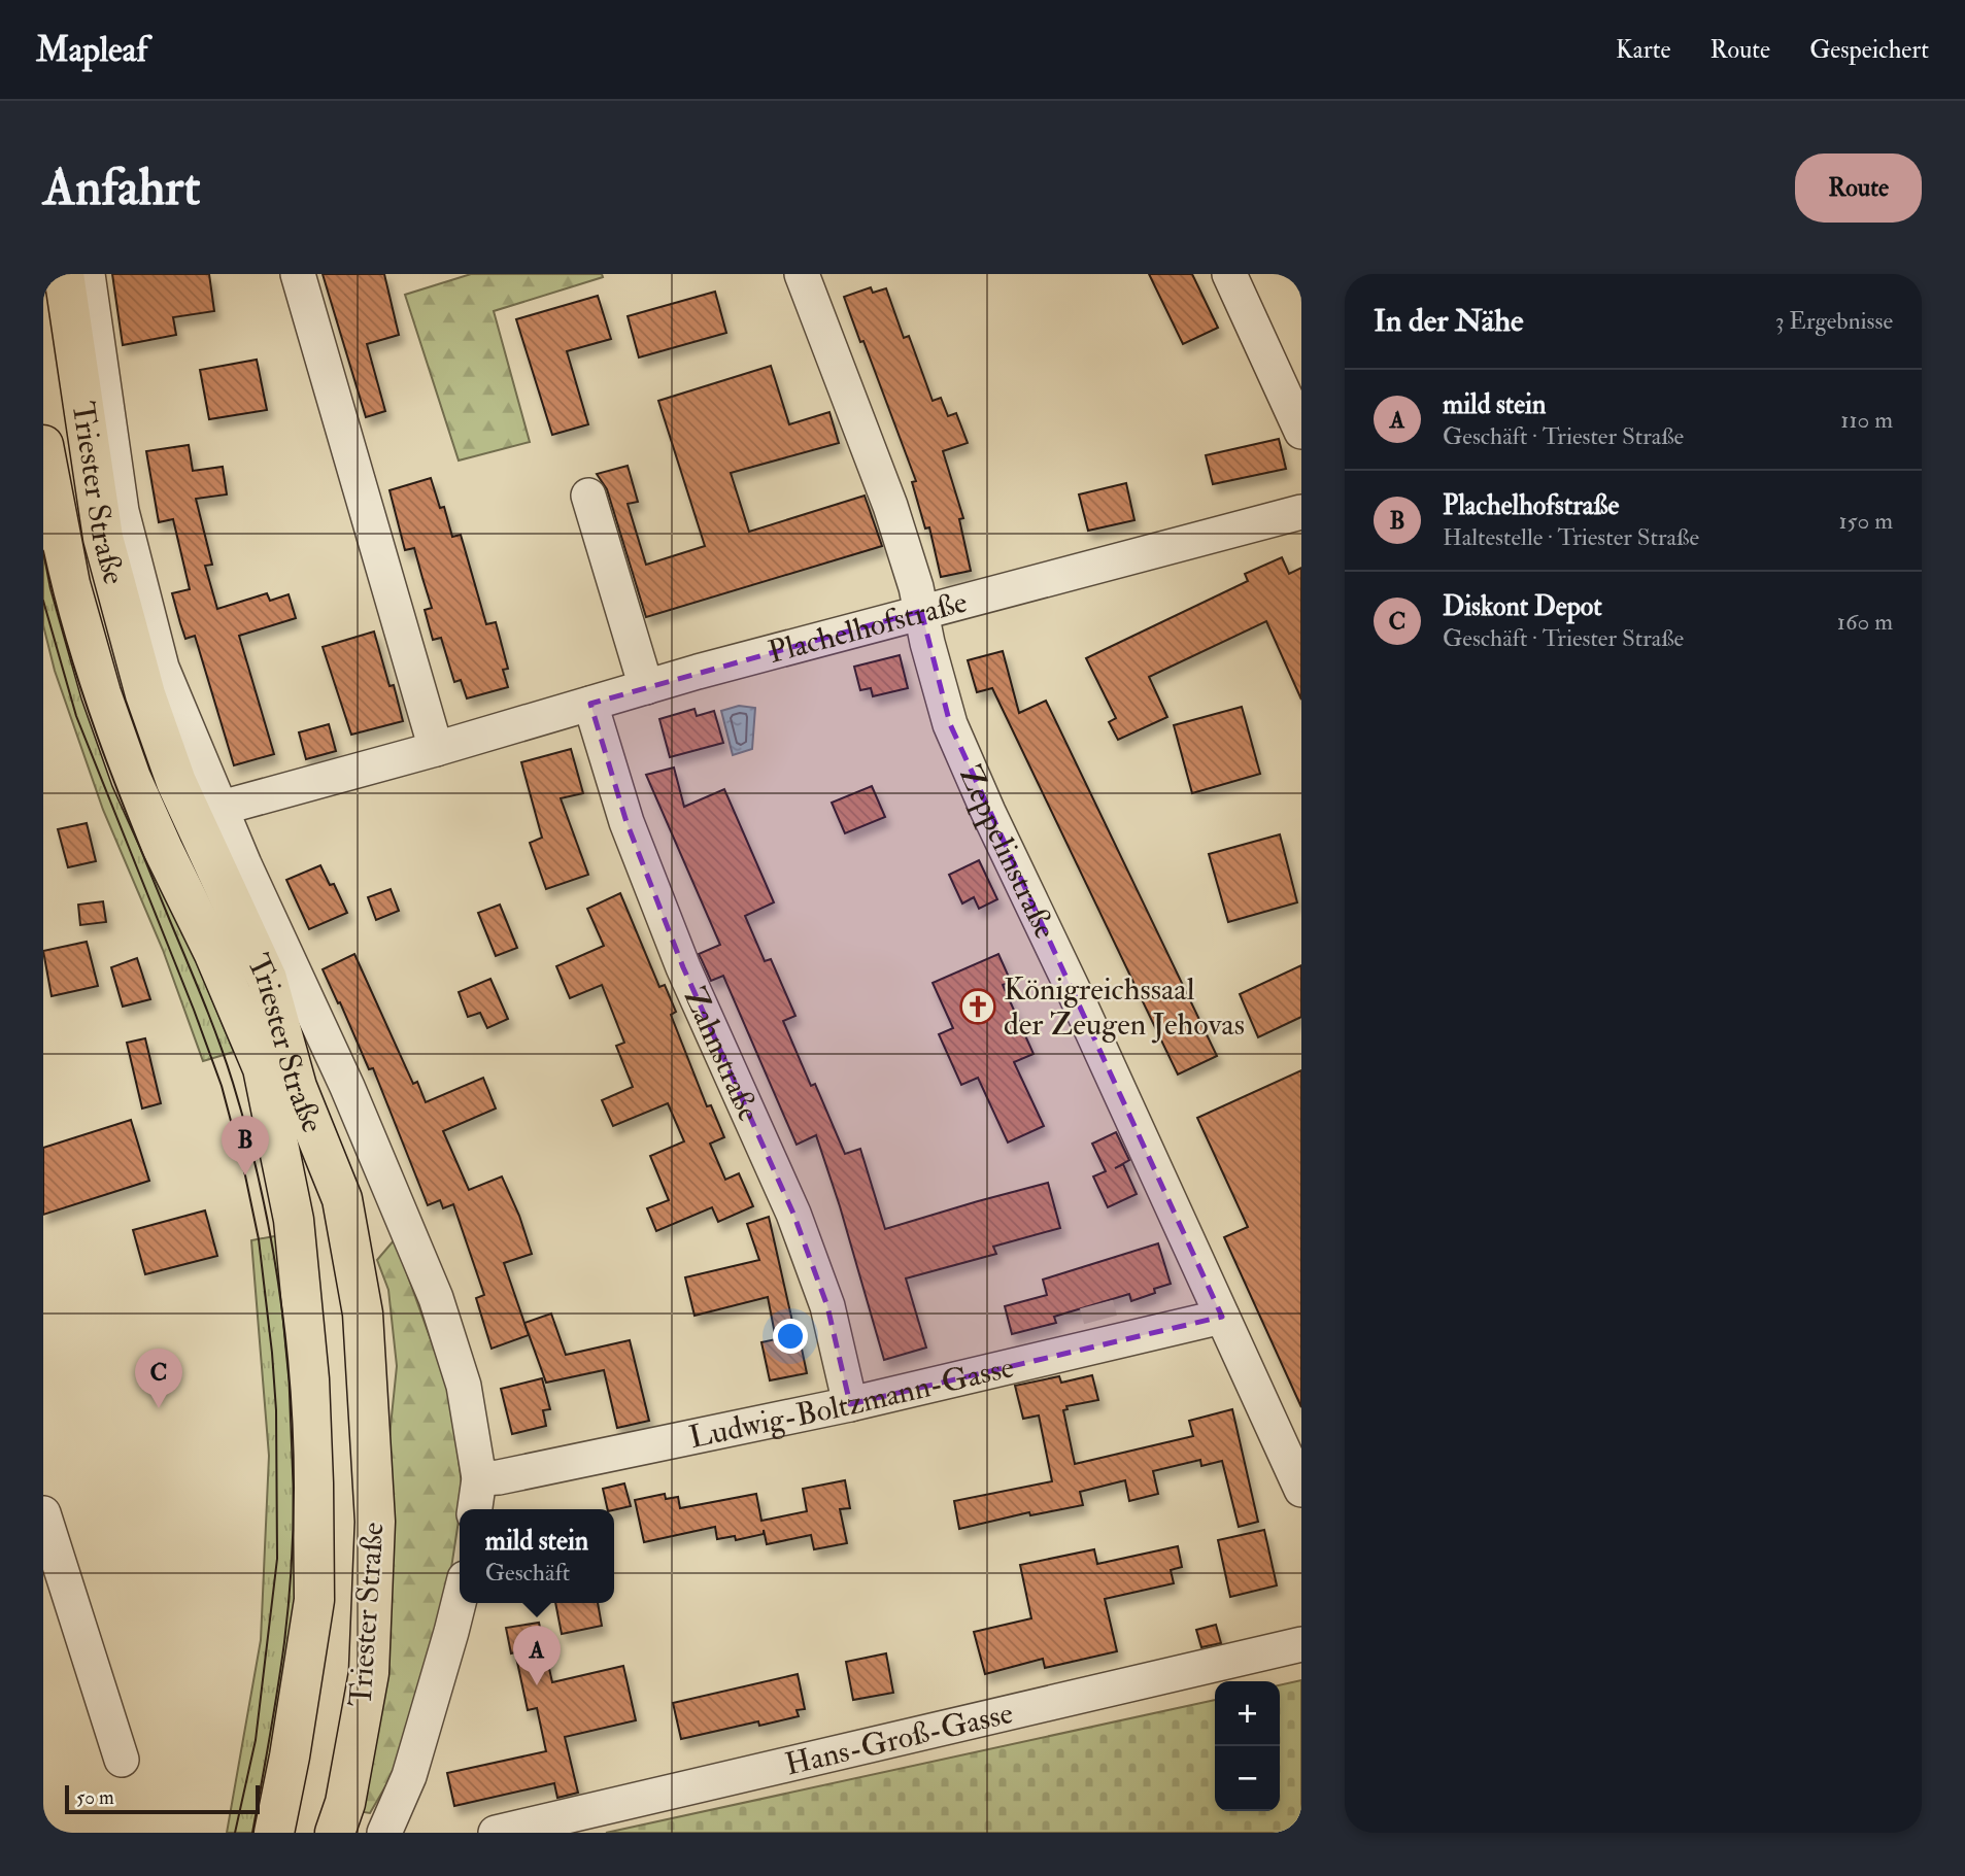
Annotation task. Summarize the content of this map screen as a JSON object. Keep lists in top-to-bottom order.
{
  "streets": {
    "main road": ["Triester Straße"],
    "street": [
      "Plachelhofstraße",
      "Zeppelinstraße",
      "Zahnstraße",
      "Ludwig-Boltzmann-Gasse",
      "Hans-Groß-Gasse"
    ]
  },
  "crossings": [
    ["Triester Straße", "Plachelhofstraße"],
    ["Triester Straße", "Ludwig-Boltzmann-Gasse"],
    ["Plachelhofstraße", "Zeppelinstraße"],
    ["Plachelhofstraße", "Zahnstraße"],
    ["Zeppelinstraße", "Ludwig-Boltzmann-Gasse"],
    ["Zahnstraße", "Ludwig-Boltzmann-Gasse"]
  ],
  "places": {
    "church": ["Königreichssaal der Zeugen Jehovas"]
  },
  "scale_bar": "50 m",
  "page": {
    "header": "Mapleaf",
    "nav": ["Karte", "Route", "Gespeichert"],
    "buttons": "Route",
    "title": "Anfahrt",
    "heading": ["In der Nähe", "3 Ergebnisse"],
    "list": [
      {
        "mark": "A",
        "name": "mild stein",
        "note": "Geschäft · Triester Straße",
        "value": "110 m"
      },
      {
        "mark": "B",
        "name": "Plachelhofstraße",
        "note": "Haltestelle · Triester Straße",
        "value": "150 m"
      },
      {
        "mark": "C",
        "name": "Diskont Depot",
        "note": "Geschäft · Triester Straße",
        "value": "160 m"
      }
    ],
    "pins": ["B", "C", "A"],
    "popup": ["mild stein", "Geschäft"],
    "map_buttons": ["+", "−"],
    "scale": "50 m"
  }
}
